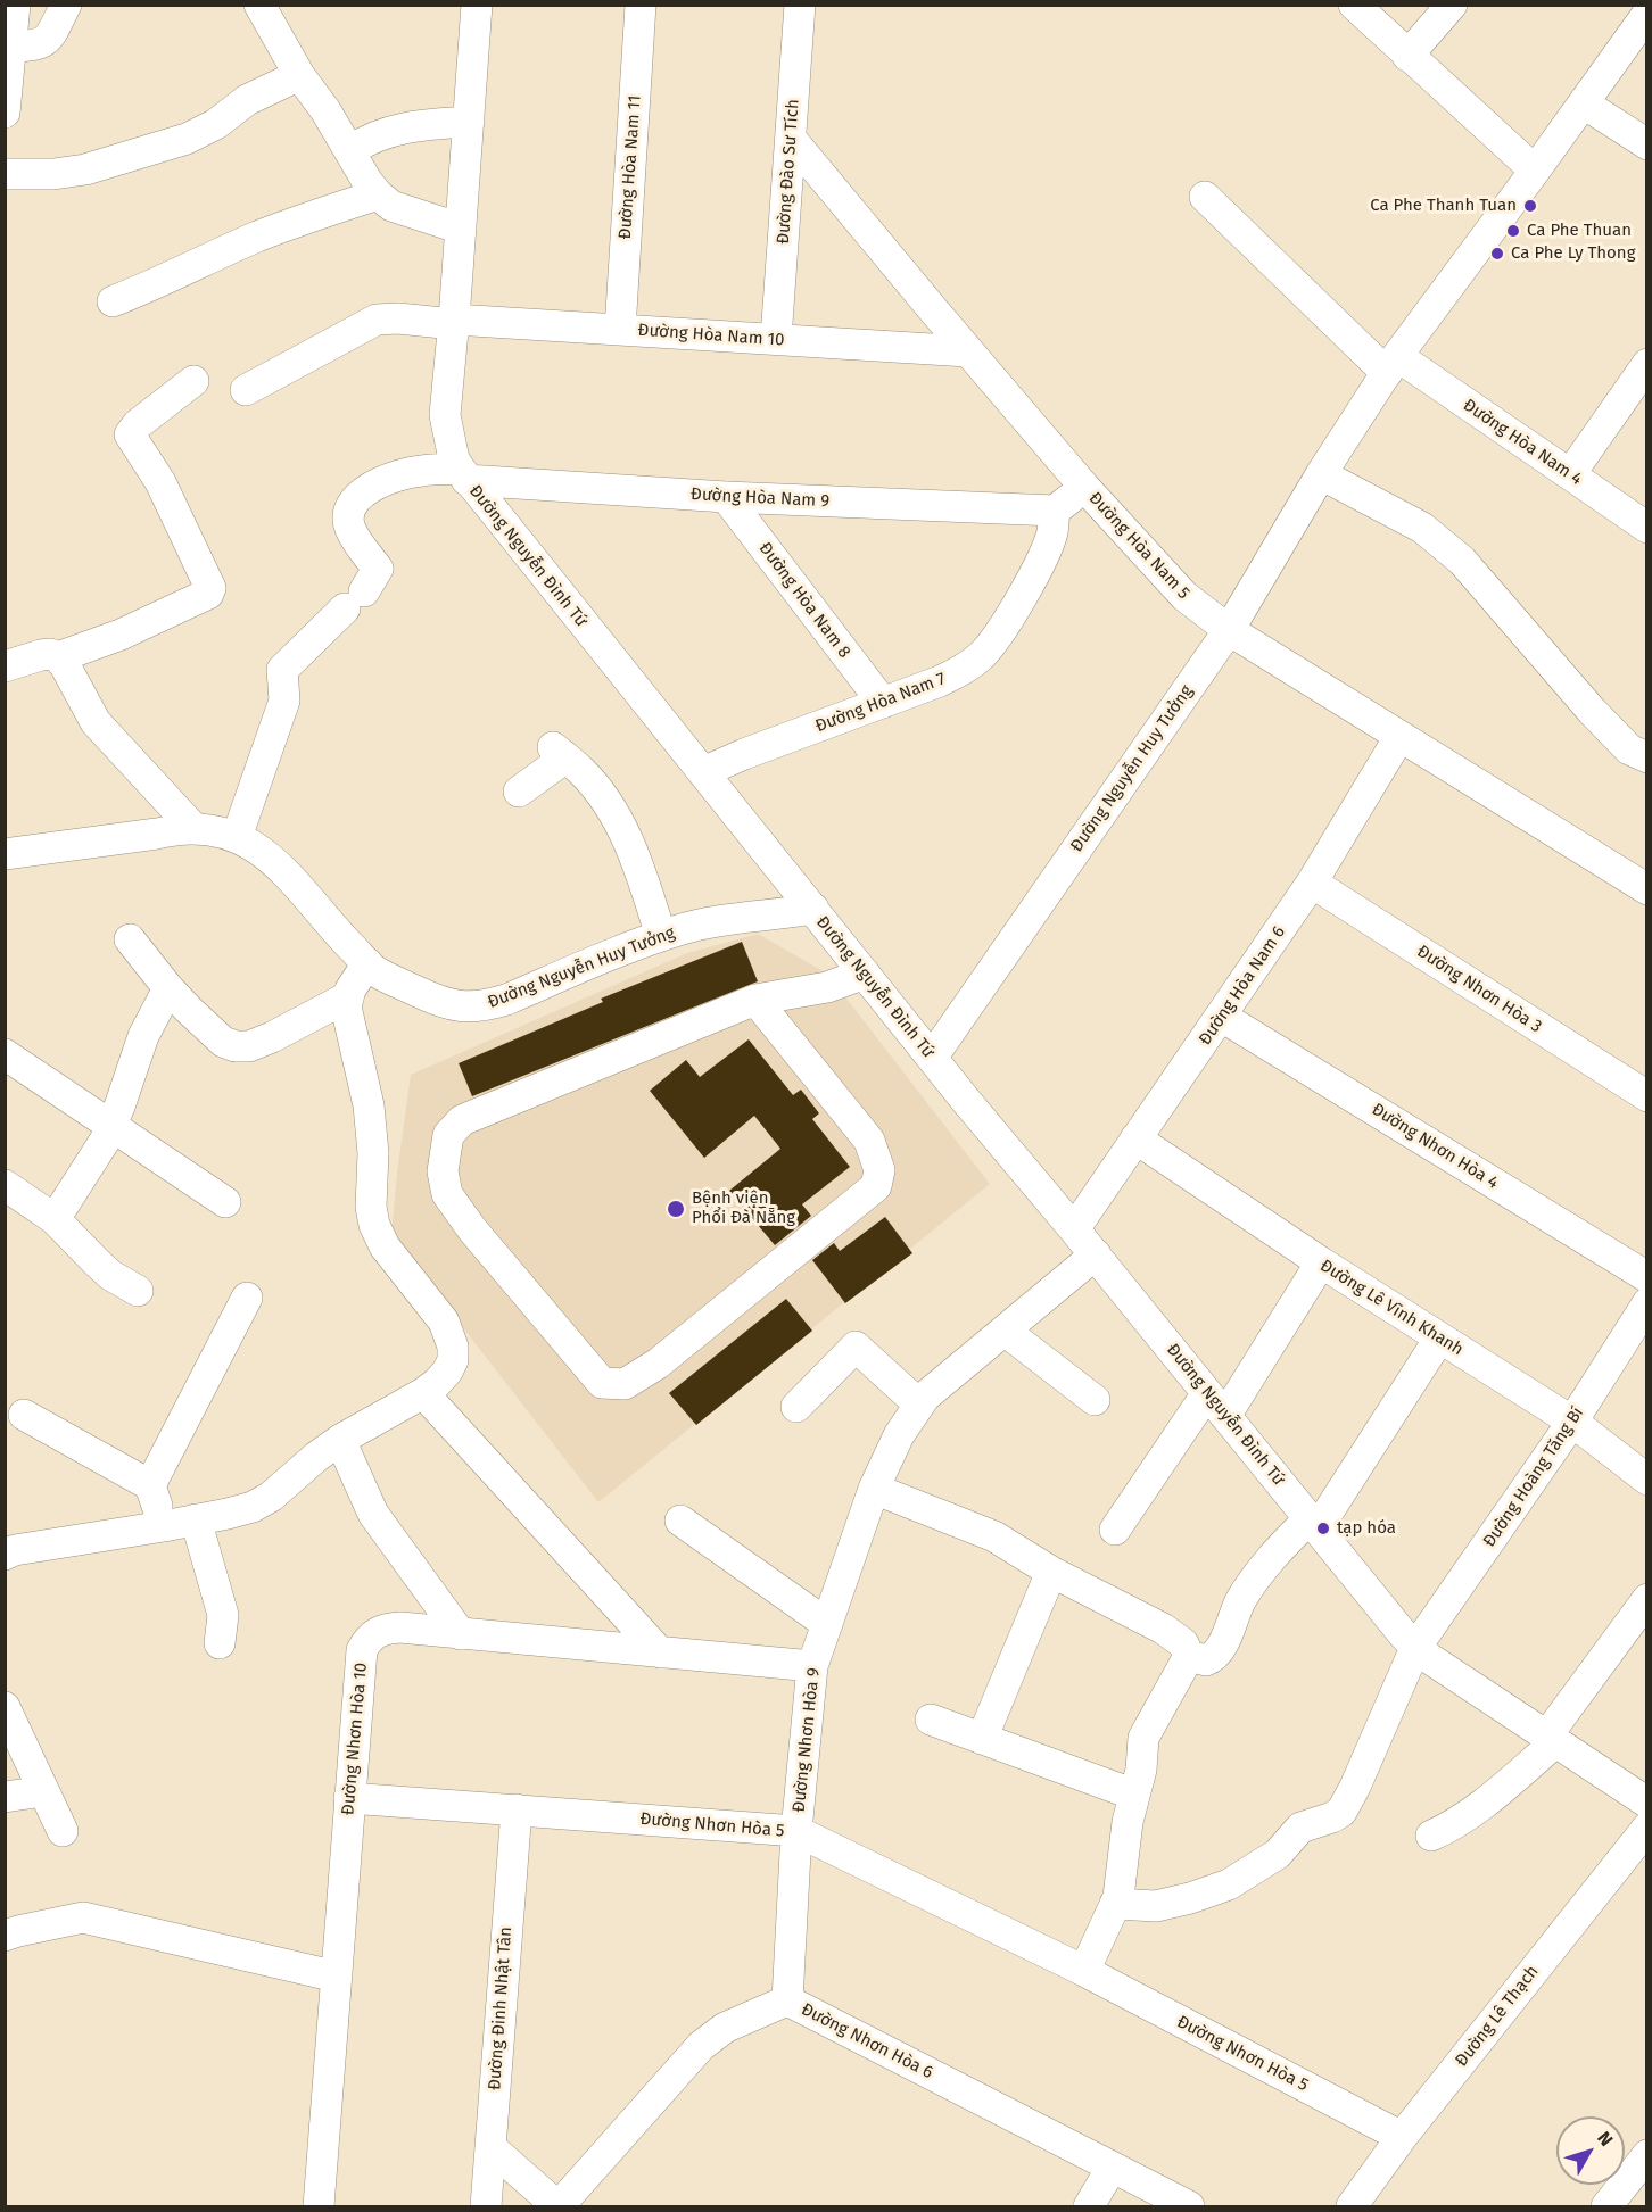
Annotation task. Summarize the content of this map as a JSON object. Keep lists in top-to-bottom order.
{
  "streets": {
    "street": [
      "Đường Hòa Nam 11",
      "Đường Đào Sư Tích",
      "Đường Hòa Nam 10",
      "Đường Hòa Nam 4",
      "Đường Hòa Nam 9",
      "Đường Hòa Nam 5",
      "Đường Nguyễn Đình Tứ",
      "Đường Hòa Nam 8",
      "Đường Hòa Nam 7",
      "Đường Nguyễn Huy Tưởng",
      "Đường Hòa Nam 6",
      "Đường Nhơn Hòa 3",
      "Đường Nhơn Hòa 4",
      "Đường Lê Vĩnh Khanh",
      "Đường Hoàng Tăng Bí",
      "Đường Nhơn Hòa 10",
      "Đường Nhơn Hòa 9",
      "Đường Nhơn Hòa 5",
      "Đường Đinh Nhật Tân",
      "Đường Lê Thạch",
      "Đường Nhơn Hòa 6"
    ]
  },
  "crossings": [
    ["Đường Hòa Nam 11", "Đường Hòa Nam 10"],
    ["Đường Đào Sư Tích", "Đường Hòa Nam 10"],
    ["Đường Đào Sư Tích", "Đường Hòa Nam 5"],
    ["Đường Hòa Nam 10", "Đường Hòa Nam 5"],
    ["Đường Hòa Nam 10", "Đường Nguyễn Đình Tứ"],
    ["Đường Hòa Nam 4", "Đường Nguyễn Huy Tưởng"],
    ["Đường Hòa Nam 9", "Đường Nguyễn Đình Tứ"],
    ["Đường Hòa Nam 9", "Đường Hòa Nam 8"],
    ["Đường Hòa Nam 9", "Đường Hòa Nam 7"],
    ["Đường Hòa Nam 9", "Đường Nguyễn Huy Tưởng"],
    ["Đường Hòa Nam 5", "Đường Nguyễn Huy Tưởng"],
    ["Đường Hòa Nam 5", "Đường Hòa Nam 6"],
    ["Đường Nguyễn Đình Tứ", "Đường Hòa Nam 7"],
    ["Đường Nguyễn Đình Tứ", "Đường Nguyễn Huy Tưởng"],
    ["Đường Nguyễn Đình Tứ", "Đường Hòa Nam 6"],
    ["Đường Nguyễn Đình Tứ", "Đường Hoàng Tăng Bí"],
    ["Đường Nguyễn Đình Tứ", "Đường Nhơn Hòa 9"],
    ["Đường Hòa Nam 8", "Đường Hòa Nam 7"],
    ["Đường Hòa Nam 6", "Đường Nhơn Hòa 3"],
    ["Đường Hòa Nam 6", "Đường Nhơn Hòa 4"],
    ["Đường Hòa Nam 6", "Đường Lê Vĩnh Khanh"],
    ["Đường Lê Vĩnh Khanh", "Đường Hoàng Tăng Bí"],
    ["Đường Nhơn Hòa 10", "Đường Nhơn Hòa 9"],
    ["Đường Nhơn Hòa 10", "Đường Nhơn Hòa 5"],
    ["Đường Nhơn Hòa 9", "Đường Nhơn Hòa 5"],
    ["Đường Nhơn Hòa 9", "Đường Nhơn Hòa 6"],
    ["Đường Nhơn Hòa 5", "Đường Đinh Nhật Tân"],
    ["Đường Nhơn Hòa 5", "Đường Lê Thạch"]
  ],
  "places": [
    "Ca Phe Thanh Tuan",
    "Ca Phe Thuan",
    "Ca Phe Ly Thong",
    "Bệnh viện Phổi Đà Nẵng",
    "tạp hóa"
  ],
  "north": "top right"
}
